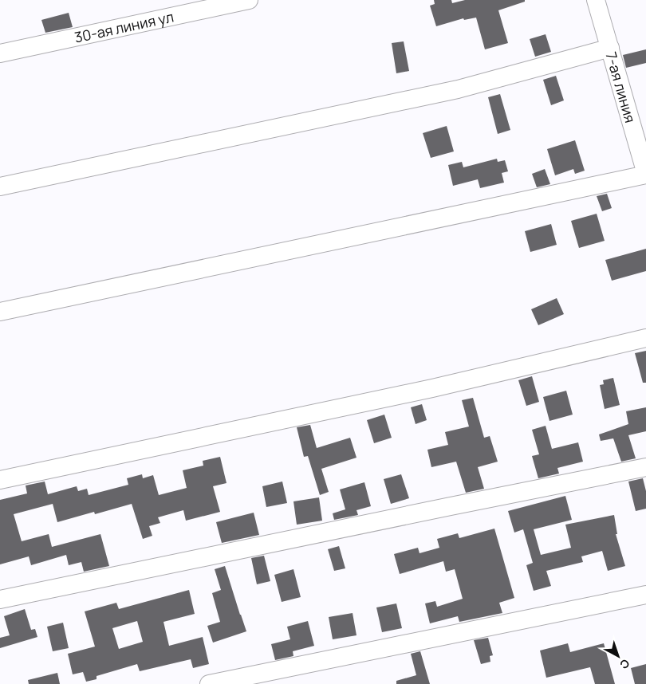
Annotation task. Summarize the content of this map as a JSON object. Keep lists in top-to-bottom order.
{
  "streets": {
    "street": ["30-ая линия ул", "7-ая линия"]
  },
  "north": "bottom right"
}
